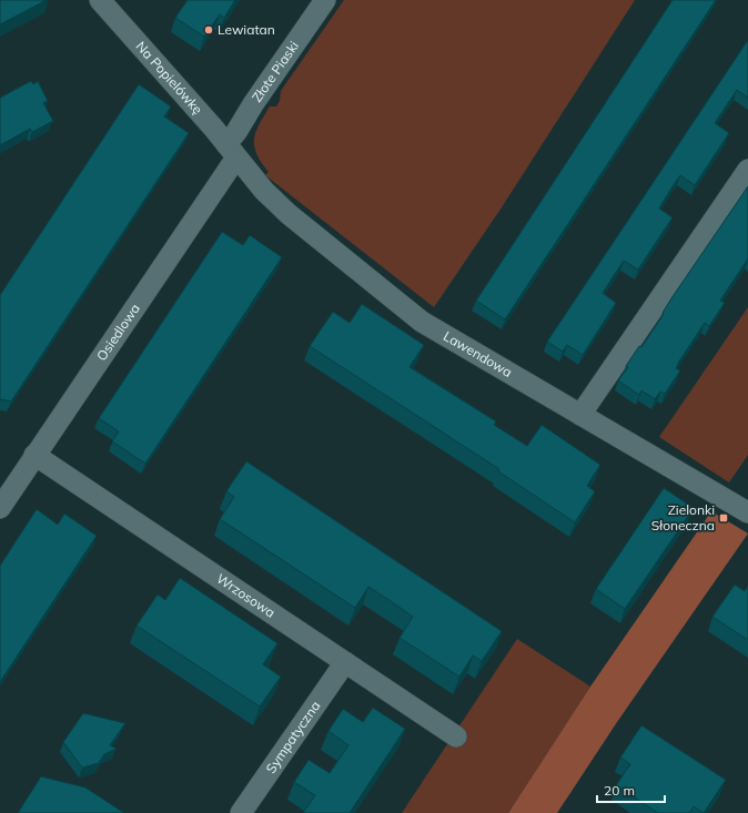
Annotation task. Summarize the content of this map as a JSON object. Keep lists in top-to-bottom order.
{
  "streets": {
    "street": [
      "Złote Piaski",
      "Na Popielówkę",
      "Osiedlowa",
      "Lawendowa",
      "Wrzosowa",
      "Sympatyczna"
    ]
  },
  "crossings": [
    ["Złote Piaski", "Na Popielówkę"],
    ["Złote Piaski", "Osiedlowa"],
    ["Złote Piaski", "Lawendowa"],
    ["Na Popielówkę", "Osiedlowa"],
    ["Na Popielówkę", "Lawendowa"],
    ["Osiedlowa", "Lawendowa"],
    ["Osiedlowa", "Wrzosowa"],
    ["Wrzosowa", "Sympatyczna"]
  ],
  "places": {
    "other": ["Lewiatan"],
    "transit": ["Zielonki Słoneczna"]
  },
  "scale_bar": "20 m"
}
